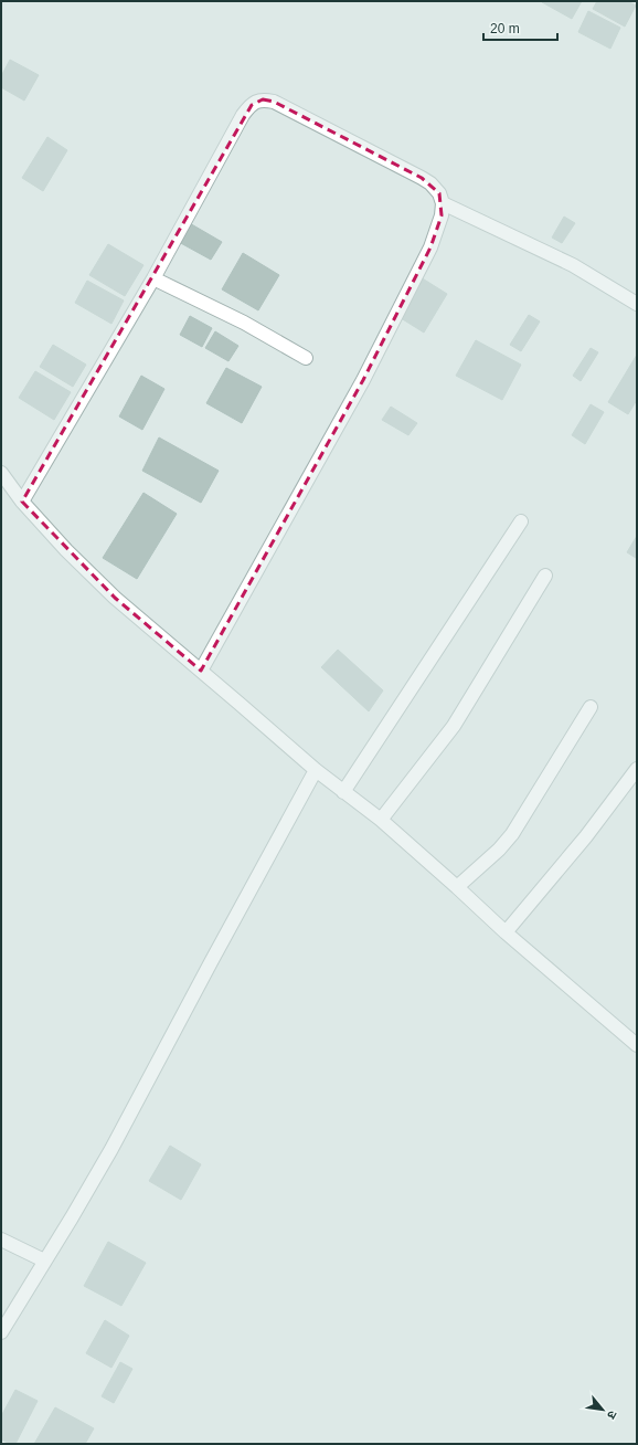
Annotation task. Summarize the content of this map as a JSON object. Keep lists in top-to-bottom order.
{
  "scale_bar": "20 m",
  "north": "bottom right"
}
